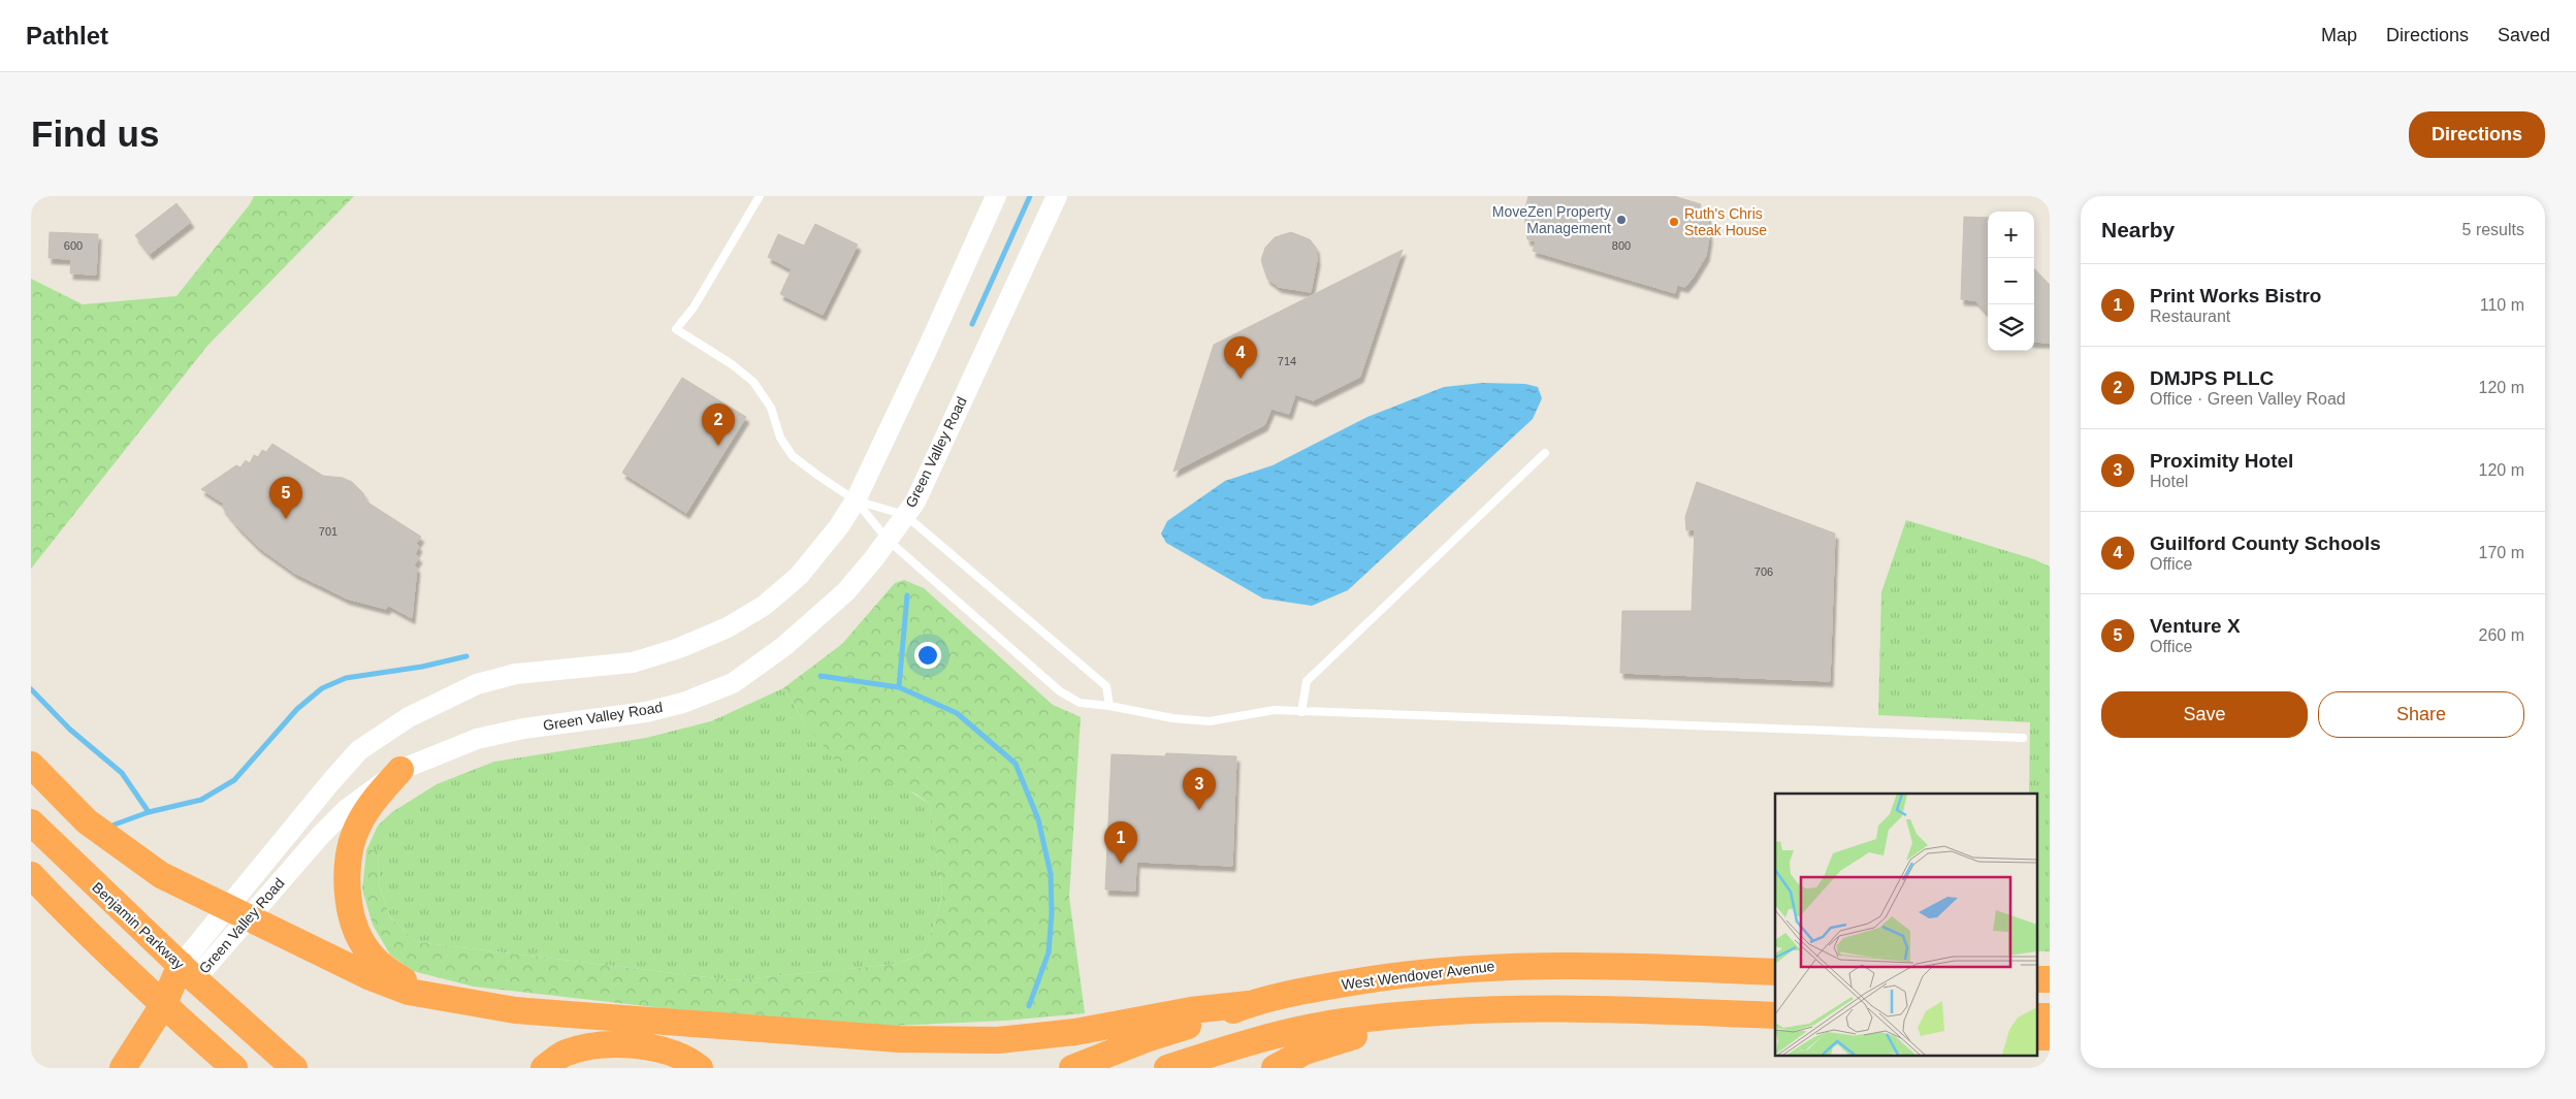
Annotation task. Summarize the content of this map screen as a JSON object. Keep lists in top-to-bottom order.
{
  "streets": {
    "highway": ["Green Valley Road", "Benjamin Parkway", "West Wendover Avenue"]
  },
  "crossings": [
    ["Green Valley Road", "Benjamin Parkway"]
  ],
  "places": ["MoveZen Property Management", "Ruth's Chris Steak House"],
  "house_numbers": [
    "600",
    "800",
    "714",
    "701",
    "706"
  ],
  "page": {
    "header": "Pathlet",
    "nav": ["Map", "Directions", "Saved"],
    "buttons": [
      "Directions",
      ["Save", "Share"]
    ],
    "title": "Find us",
    "heading": ["Nearby", "5 results"],
    "map_buttons": ["+", "−"],
    "list": [
      {
        "mark": "1",
        "name": "Print Works Bistro",
        "note": "Restaurant",
        "value": "110 m"
      },
      {
        "mark": "2",
        "name": "DMJPS PLLC",
        "note": "Office · Green Valley Road",
        "value": "120 m"
      },
      {
        "mark": "3",
        "name": "Proximity Hotel",
        "note": "Hotel",
        "value": "120 m"
      },
      {
        "mark": "4",
        "name": "Guilford County Schools",
        "note": "Office",
        "value": "170 m"
      },
      {
        "mark": "5",
        "name": "Venture X",
        "note": "Office",
        "value": "260 m"
      }
    ],
    "pins": [
      "4",
      "2",
      "5",
      "3",
      "1"
    ]
  }
}
